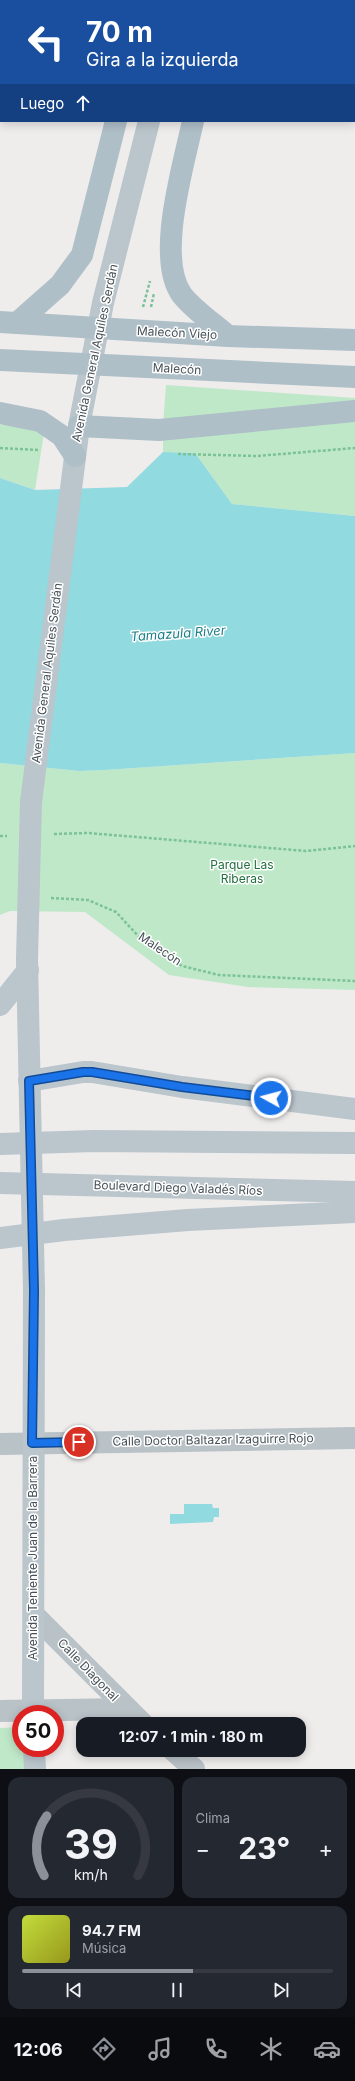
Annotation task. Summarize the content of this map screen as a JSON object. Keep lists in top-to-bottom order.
{
  "streets": {
    "main road": [
      "Malecón Viejo",
      "Avenida General Aquiles Serdán",
      "Malecón",
      "Boulevard Diego Valadés Ríos",
      "Avenida Teniente Juan de la Barrera"
    ],
    "street": ["Calle Doctor Baltazar Izaguirre Rojo", "Calle Diagonal"]
  },
  "crossings": [
    ["Avenida General Aquiles Serdán", "Avenida Teniente Juan de la Barrera"],
    ["Calle Doctor Baltazar Izaguirre Rojo", "Avenida Teniente Juan de la Barrera"],
    ["Avenida Teniente Juan de la Barrera", "Calle Diagonal"]
  ],
  "water": ["Tamazula River"],
  "parks": ["Parque Las Riberas"],
  "page": {
    "turn": ["70 m", "Gira a la izquierda"],
    "then": "Luego",
    "limit": "50",
    "trip": "12:07 · 1 min · 180 m",
    "tile": "Clima",
    "heat": ["−", "23°", "+"],
    "song": ["94.7 FM", "Música"],
    "tabs": "12:06",
    "gauge": ["39", "km/h"]
  }
}
